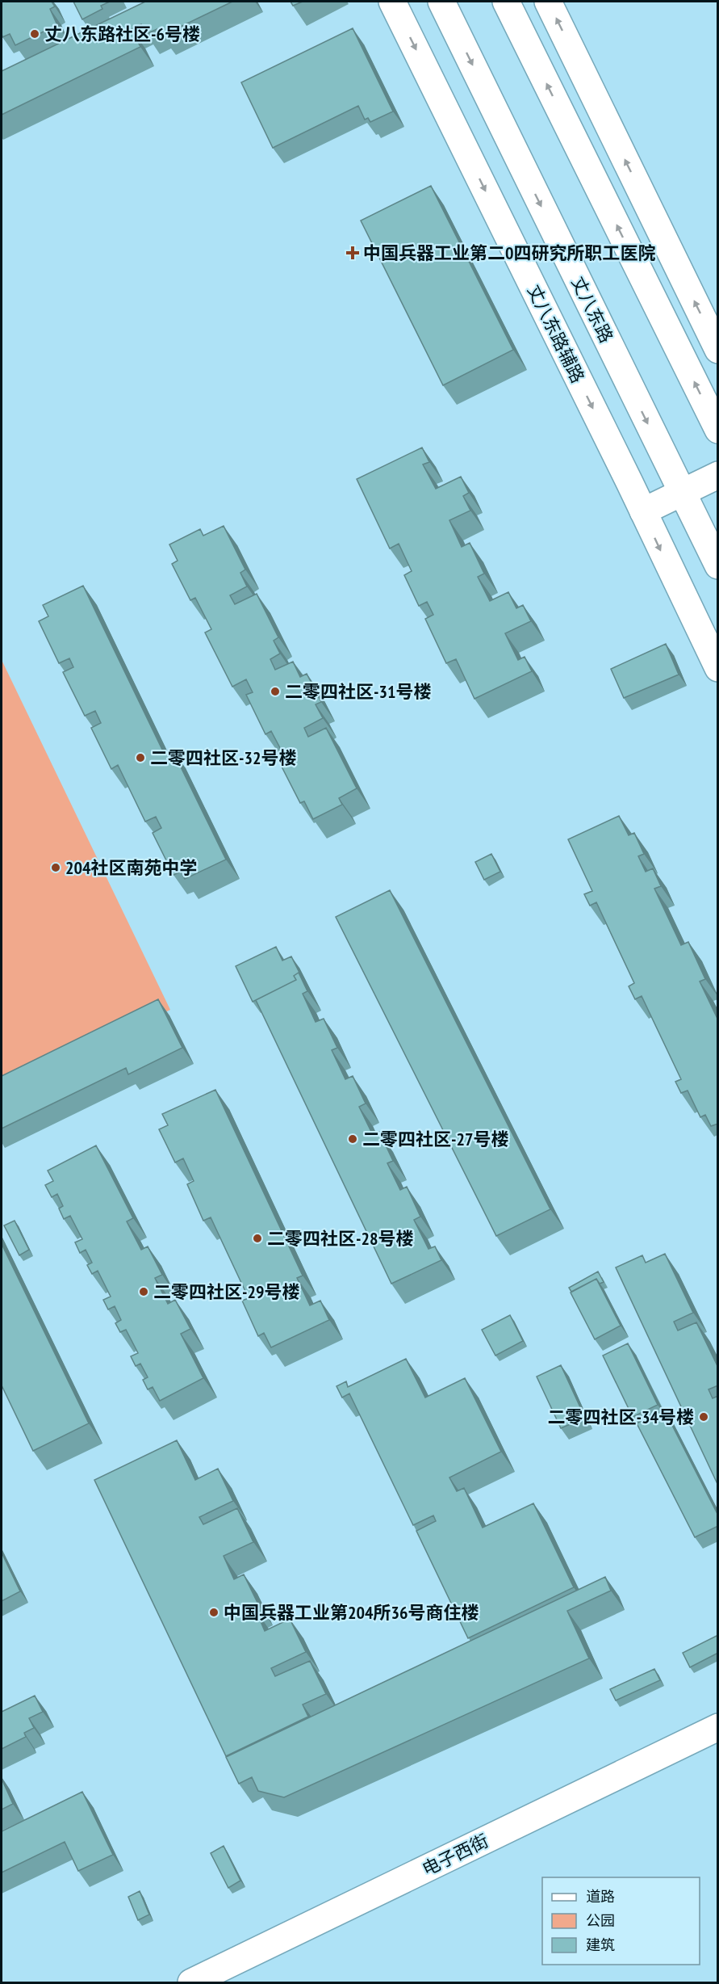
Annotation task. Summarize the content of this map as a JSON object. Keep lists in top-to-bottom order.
{
  "streets": {
    "street": ["丈八东路", "丈八东路辅路", "电子西街"]
  },
  "places": {
    "other": [
      "丈八东路社区-6号楼",
      "二零四社区-31号楼",
      "二零四社区-32号楼",
      "204社区南苑中学",
      "二零四社区-27号楼",
      "二零四社区-28号楼",
      "二零四社区-29号楼",
      "二零四社区-34号楼",
      "中国兵器工业第204所36号商住楼"
    ],
    "health": ["中国兵器工业第二0四研究所职工医院"]
  },
  "legend": ["道路", "公园", "建筑"]
}
